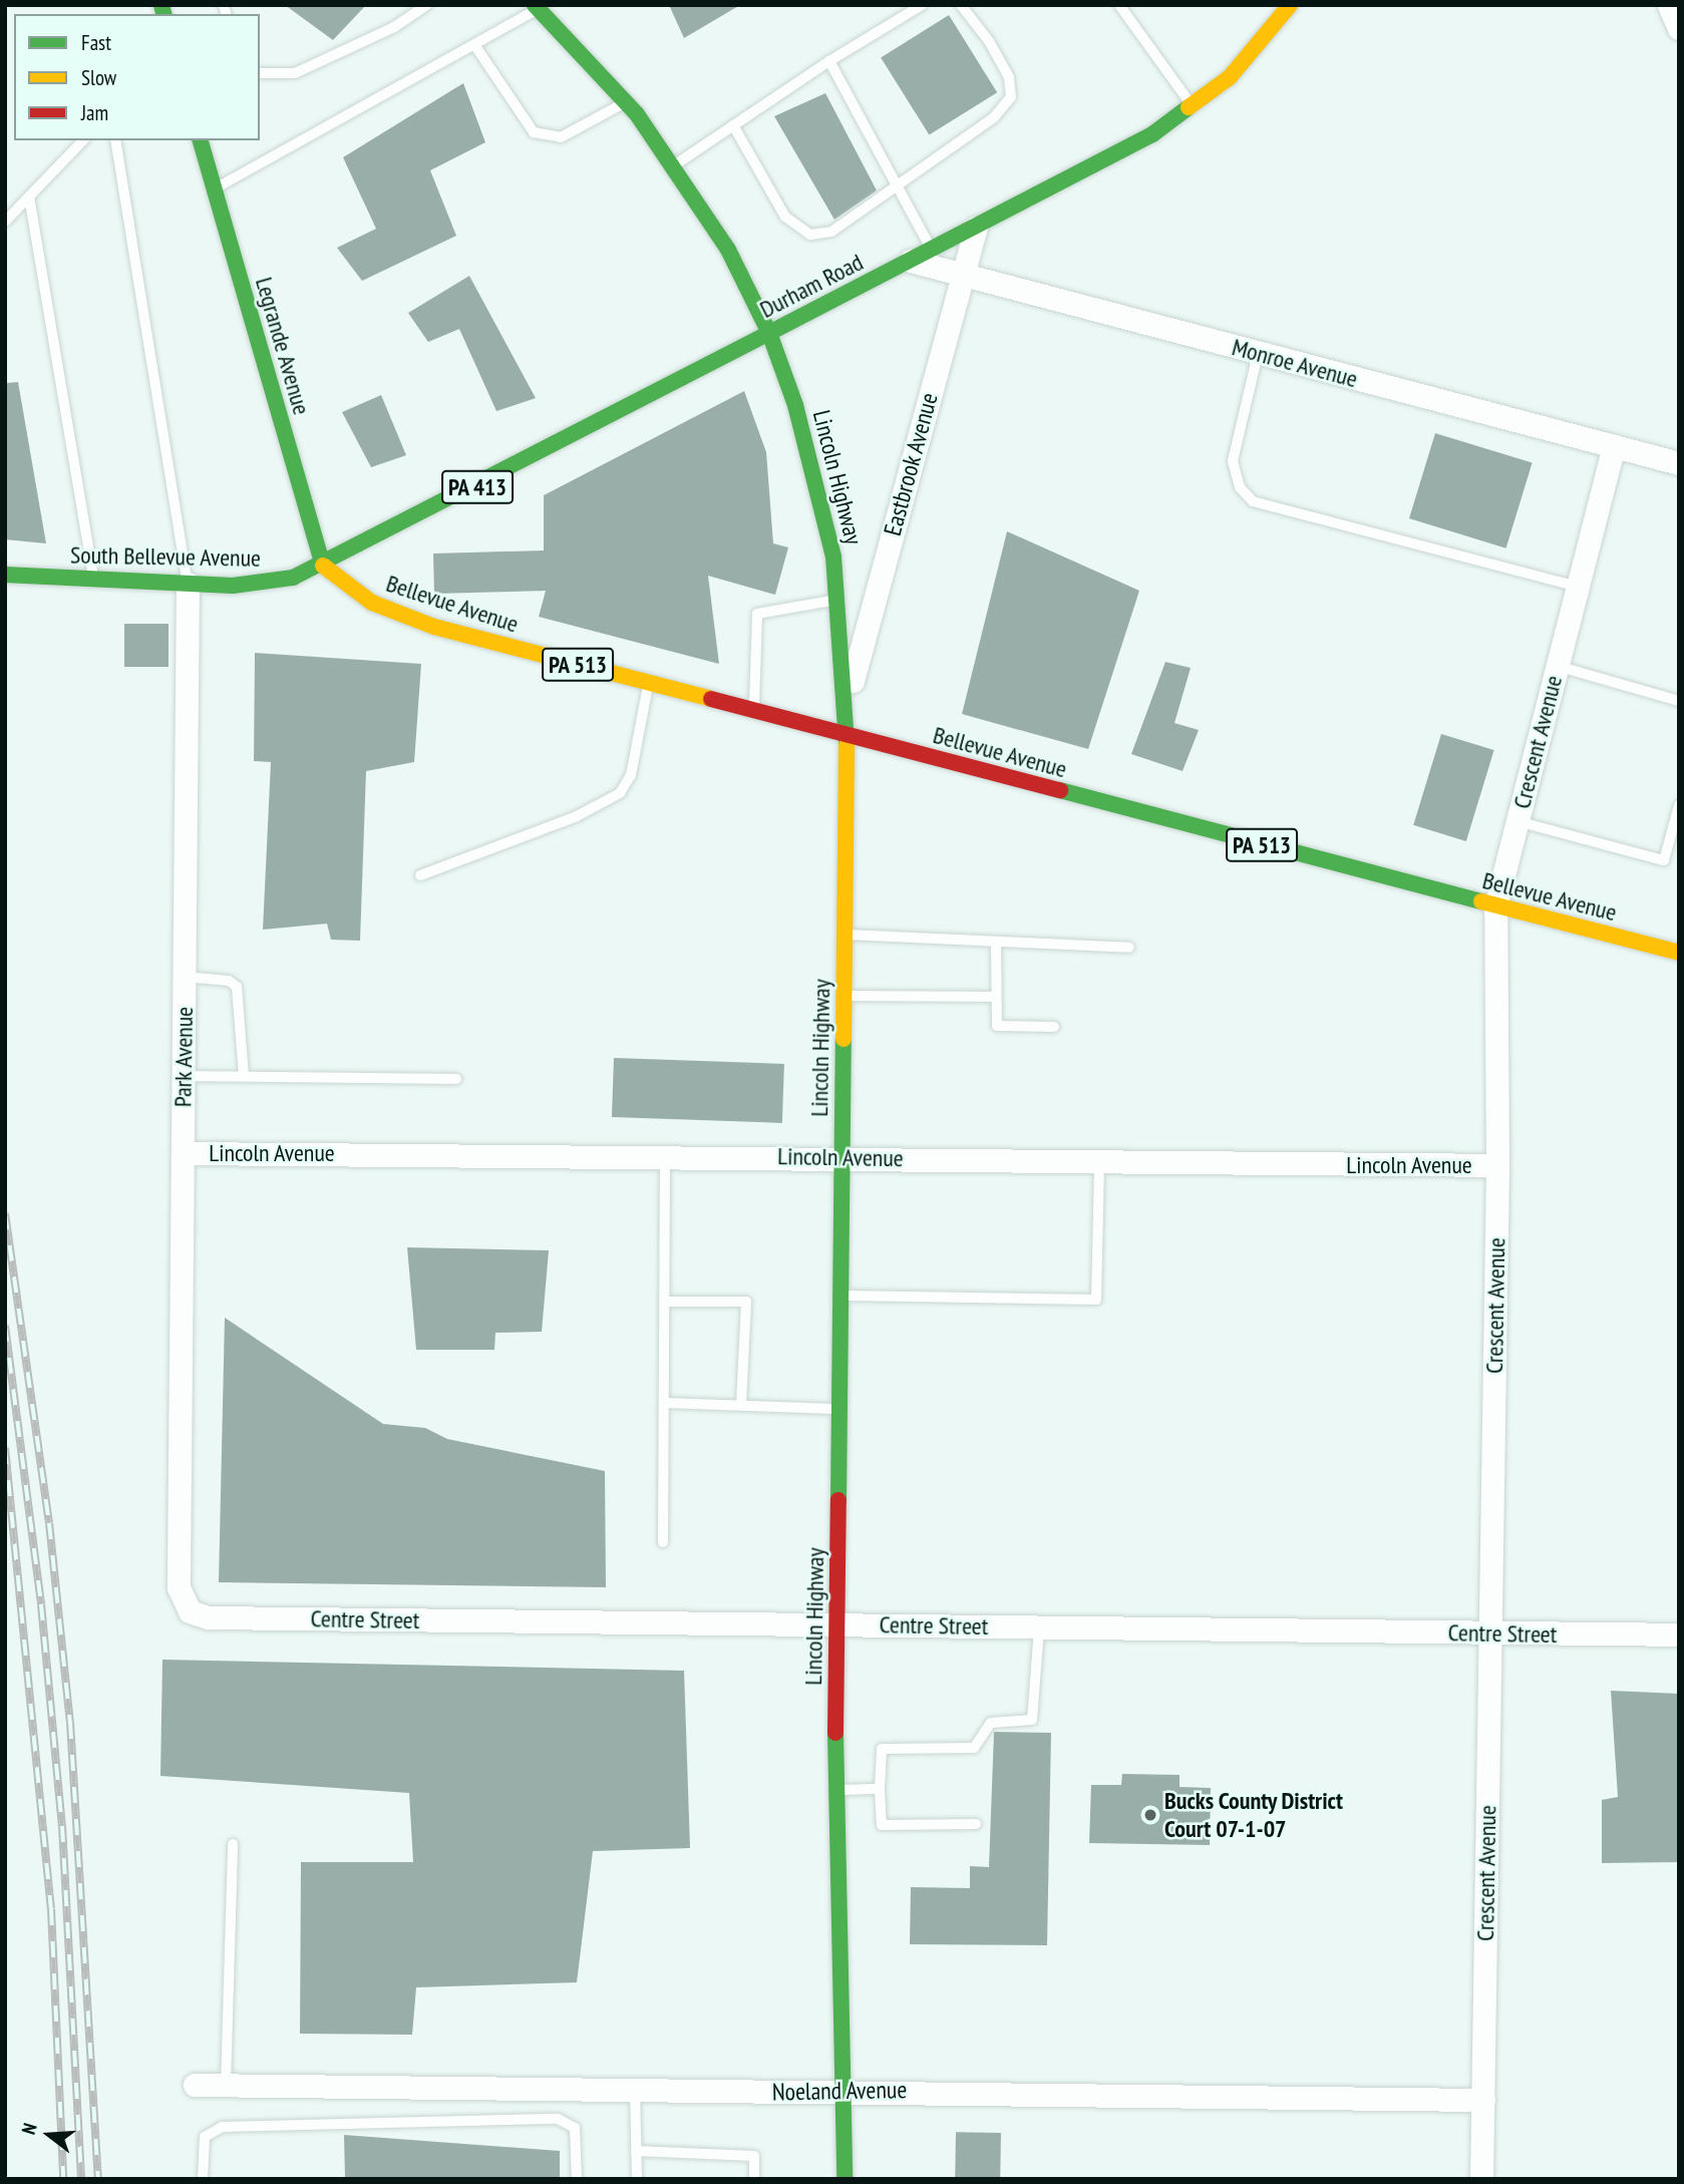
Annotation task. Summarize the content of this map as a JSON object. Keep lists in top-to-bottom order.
{
  "streets": {
    "main road": [
      "Durham Road",
      "Legrande Avenue",
      "Lincoln Highway",
      "PA 413",
      "South Bellevue Avenue",
      "Bellevue Avenue",
      "PA 513"
    ],
    "street": [
      "Monroe Avenue",
      "Eastbrook Avenue",
      "Crescent Avenue",
      "Park Avenue",
      "Lincoln Avenue",
      "Centre Street",
      "Noeland Avenue"
    ]
  },
  "crossings": [
    ["Durham Road", "Legrande Avenue"],
    ["Durham Road", "Monroe Avenue"],
    ["Durham Road", "Eastbrook Avenue"],
    ["Durham Road", "Lincoln Highway"],
    ["Durham Road", "South Bellevue Avenue"],
    ["Durham Road", "Bellevue Avenue"],
    ["Legrande Avenue", "South Bellevue Avenue"],
    ["Legrande Avenue", "Bellevue Avenue"],
    ["Monroe Avenue", "Eastbrook Avenue"],
    ["Monroe Avenue", "Crescent Avenue"],
    ["Eastbrook Avenue", "Lincoln Highway"],
    ["Lincoln Highway", "Bellevue Avenue"],
    ["Lincoln Highway", "Lincoln Avenue"],
    ["Lincoln Highway", "Centre Street"],
    ["Lincoln Highway", "Noeland Avenue"],
    ["South Bellevue Avenue", "Bellevue Avenue"],
    ["South Bellevue Avenue", "Park Avenue"],
    ["Bellevue Avenue", "Crescent Avenue"],
    ["Crescent Avenue", "Lincoln Avenue"],
    ["Crescent Avenue", "Centre Street"],
    ["Crescent Avenue", "Noeland Avenue"],
    ["Park Avenue", "Lincoln Avenue"],
    ["Park Avenue", "Centre Street"]
  ],
  "places": ["Bucks County District Court 07-1-07"],
  "legend": ["Fast", "Slow", "Jam"],
  "north": "left"
}
